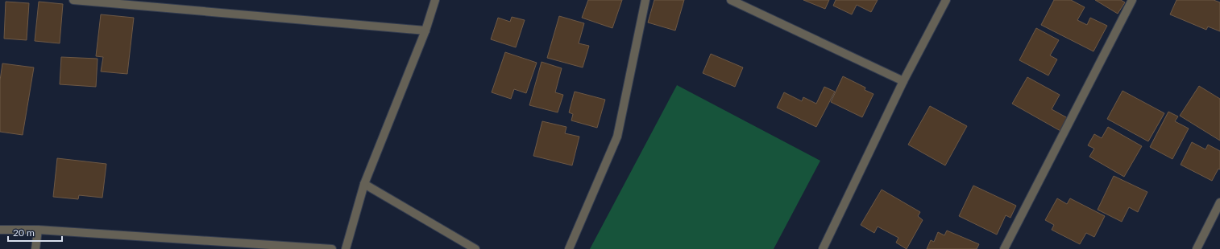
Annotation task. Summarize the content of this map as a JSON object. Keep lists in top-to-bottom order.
{
  "scale_bar": "20 m"
}
